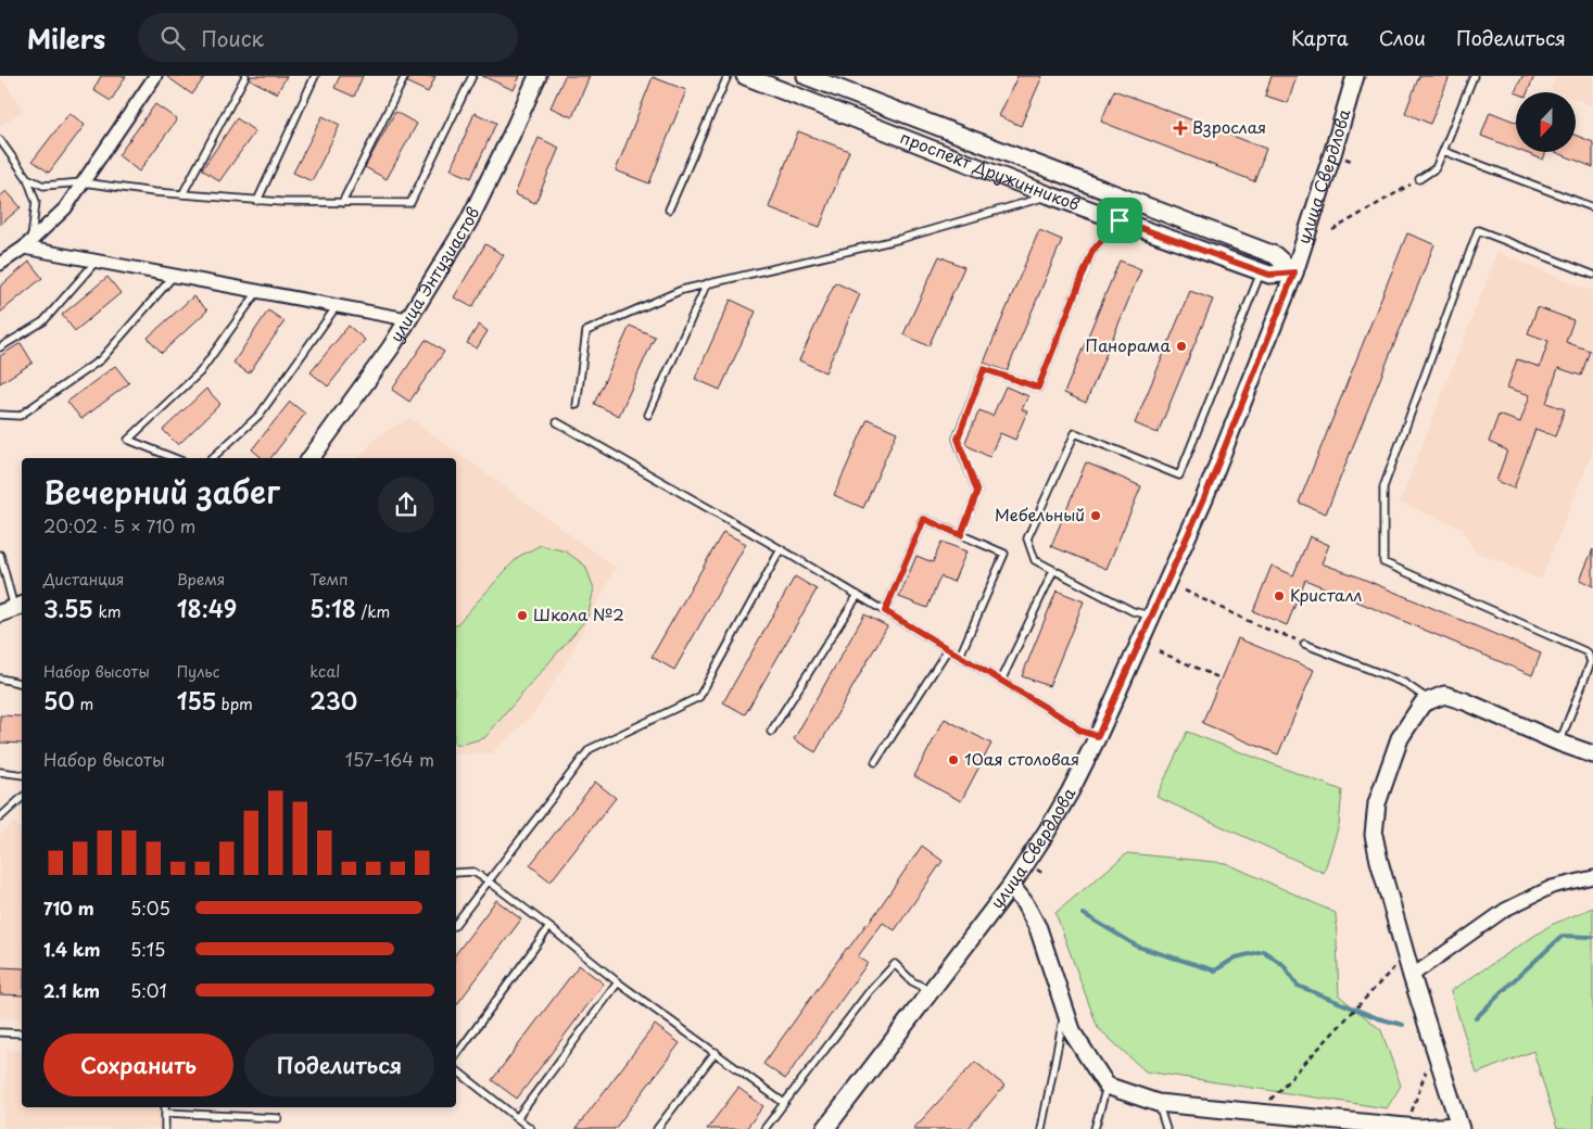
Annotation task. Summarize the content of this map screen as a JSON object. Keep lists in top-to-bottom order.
{
  "streets": {
    "street": ["проспект Дружинников", "улица Свердлова", "улица Энтузиастов"]
  },
  "crossings": [
    ["проспект Дружинников", "улица Свердлова"]
  ],
  "places": {
    "health": ["Взрослая"],
    "other": [
      "Панорама",
      "Мебельный",
      "Кристалл",
      "Школа №2",
      "10ая столовая"
    ]
  },
  "north": "bottom",
  "page": {
    "header": "Milers",
    "search": "Поиск",
    "nav": ["Карта", "Слои", "Поделиться"],
    "heading": ["Вечерний забег", "20:02 · 5 × 710 m"],
    "stats": [
      ["Дистанция", "3.55 km"],
      ["Время", "18:49"],
      ["Темп", "5:18 /km"],
      ["Набор высоты", "50 m"],
      ["Пульс", "155 bpm"],
      ["kcal", "230"]
    ],
    "chart": ["Набор высоты", "157–164 m"],
    "list": [
      {
        "name": "710 m",
        "note": "5:05"
      },
      {
        "name": "1.4 km",
        "note": "5:15"
      },
      {
        "name": "2.1 km",
        "note": "5:01"
      }
    ],
    "buttons": ["Сохранить", "Поделиться"]
  }
}
